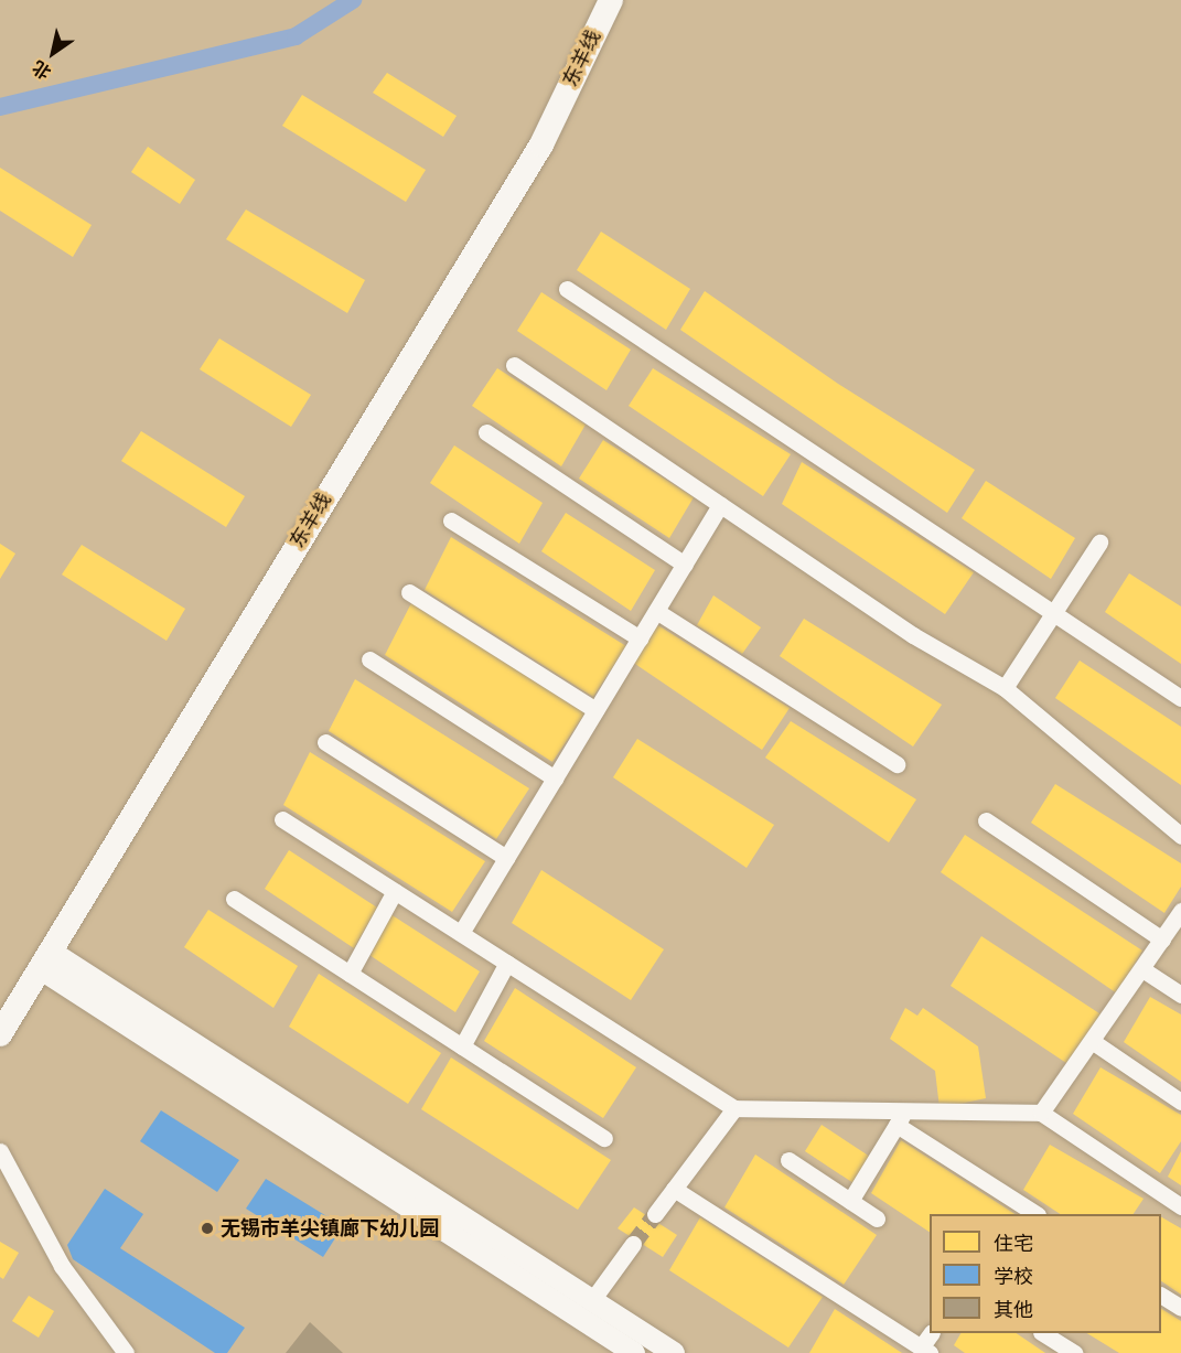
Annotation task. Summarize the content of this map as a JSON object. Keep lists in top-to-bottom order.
{
  "streets": {
    "main road": ["东羊线"]
  },
  "places": ["无锡市羊尖镇廊下幼儿园"],
  "legend": ["住宅", "学校", "其他"],
  "north": "bottom left"
}
